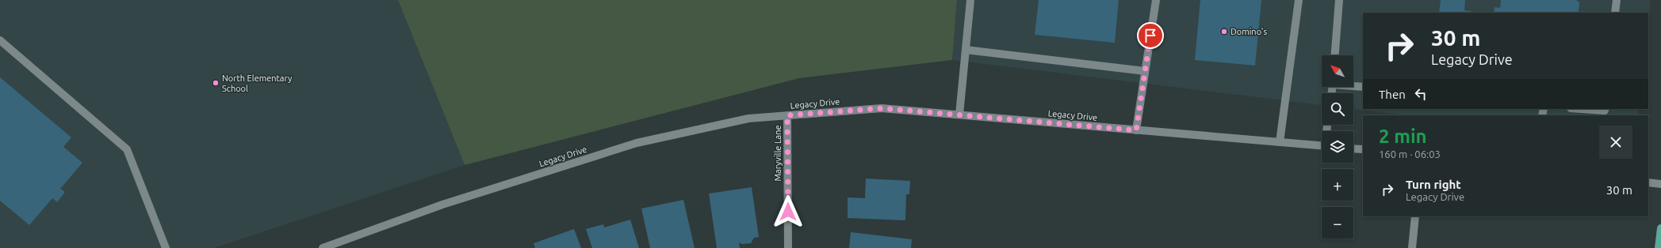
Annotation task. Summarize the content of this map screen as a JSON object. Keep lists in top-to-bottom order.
{
  "streets": {
    "street": ["Legacy Drive", "Maryville Lane"]
  },
  "crossings": [
    ["Legacy Drive", "Maryville Lane"]
  ],
  "places": ["Domino's", "North Elementary School"],
  "north": "top left",
  "page": {
    "turn": ["30 m", "Legacy Drive"],
    "map_buttons": ["+", "−"],
    "then": "Then",
    "heading": ["2 min", "160 m · 06:03"],
    "list": [
      {
        "name": "Turn right",
        "note": "Legacy Drive",
        "value": "30 m"
      }
    ]
  }
}
